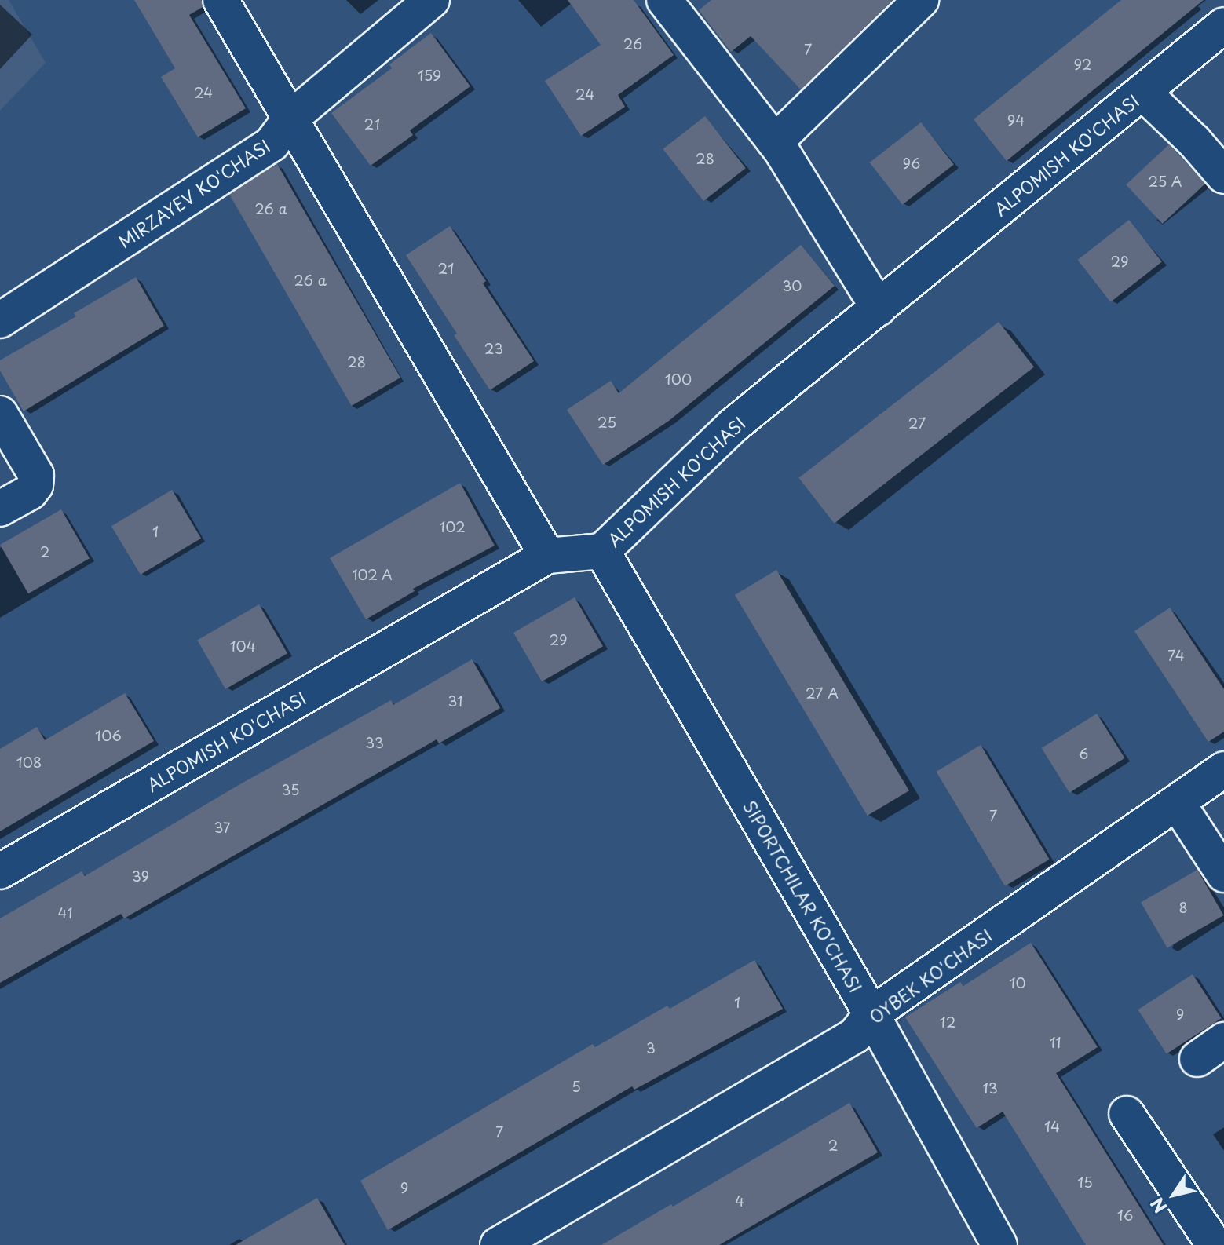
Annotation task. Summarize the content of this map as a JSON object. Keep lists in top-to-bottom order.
{
  "streets": {
    "street": [
      "ALPOMISH KO'CHASI",
      "MIRZAYEV KO'CHASI",
      "SIPORTCHILAR KO'CHASI",
      "OYBEK KO'CHASI"
    ]
  },
  "crossings": [
    ["ALPOMISH KO'CHASI", "SIPORTCHILAR KO'CHASI"],
    ["SIPORTCHILAR KO'CHASI", "OYBEK KO'CHASI"]
  ],
  "house_numbers": [
    "26",
    "7",
    "92",
    "159",
    "24",
    "24",
    "94",
    "21",
    "28",
    "96",
    "25 А",
    "26 а",
    "29",
    "21",
    "26 а",
    "30",
    "23",
    "28",
    "100",
    "25",
    "27",
    "102",
    "1",
    "2",
    "102 А",
    "29",
    "104",
    "74",
    "27 А",
    "31",
    "106",
    "33",
    "6",
    "108",
    "35",
    "7",
    "37",
    "39",
    "8",
    "41",
    "10",
    "1",
    "9",
    "12",
    "11",
    "3",
    "5",
    "13",
    "14",
    "7",
    "2",
    "15",
    "9",
    "4",
    "16"
  ],
  "north": "bottom left"
}
